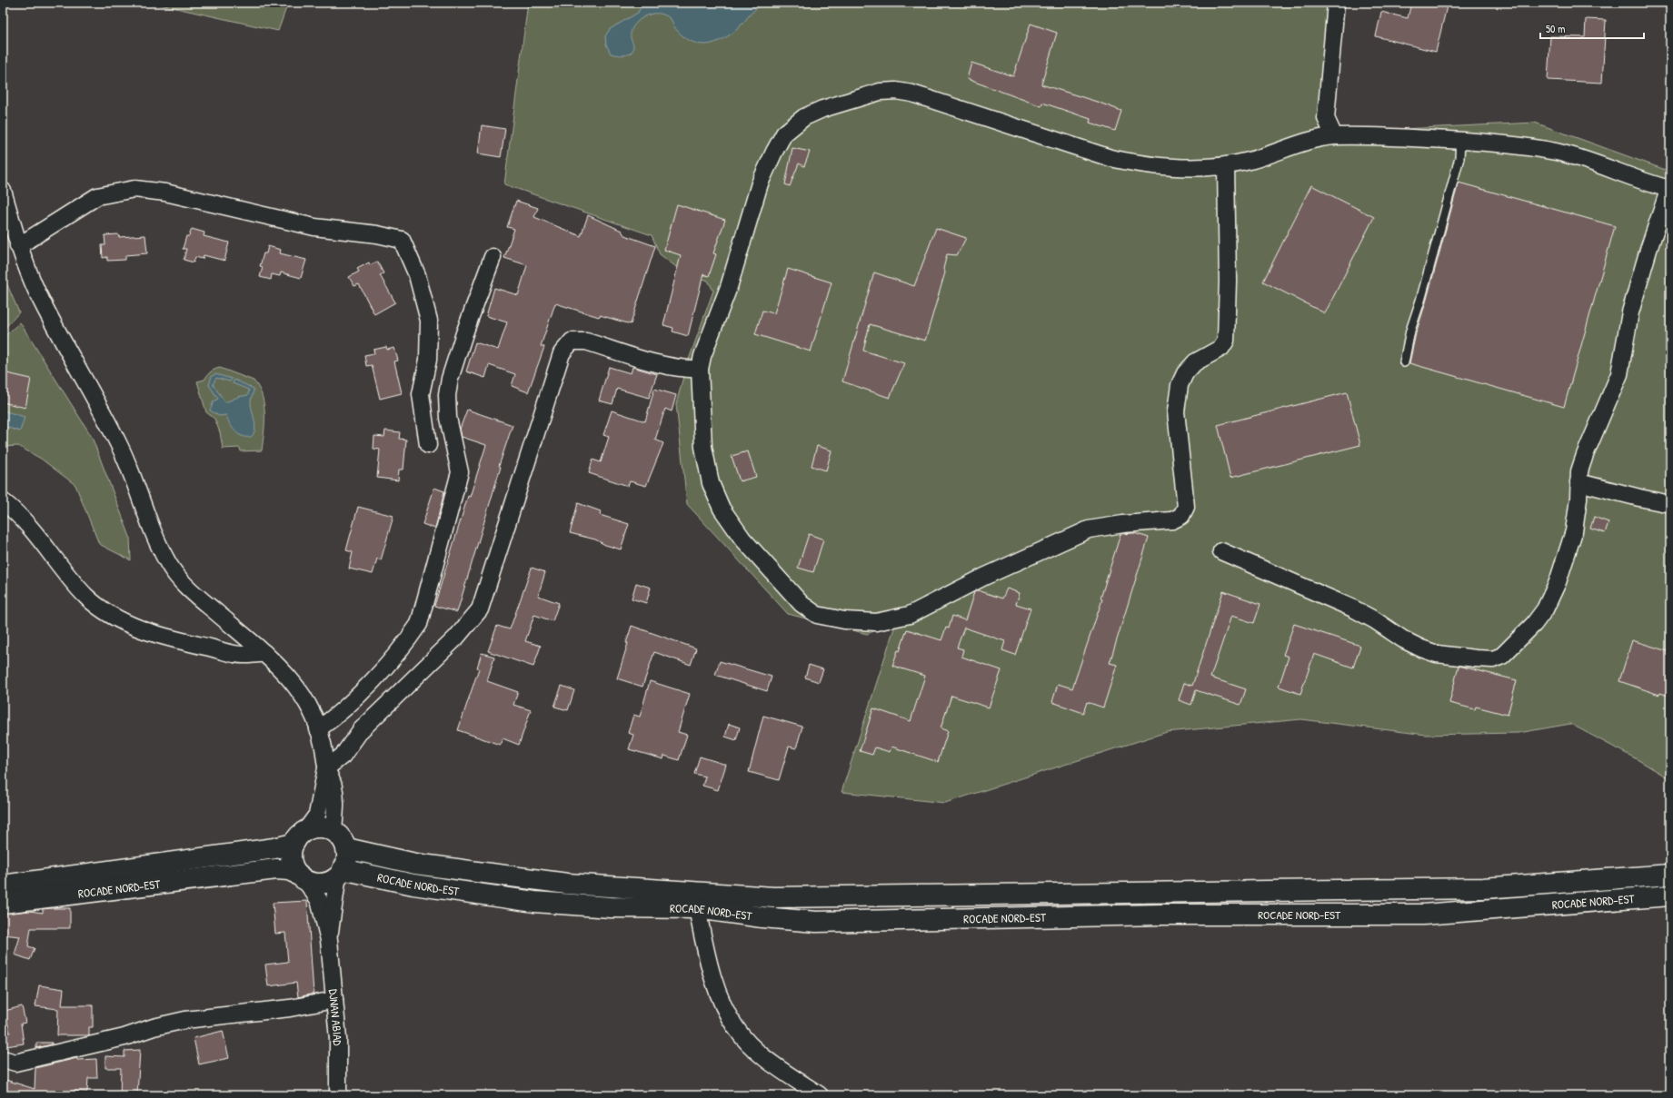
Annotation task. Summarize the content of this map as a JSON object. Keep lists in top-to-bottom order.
{
  "streets": {
    "highway": ["ROCADE NORD-EST"],
    "street": ["DJNAN ABIAD"]
  },
  "scale_bar": "50 m"
}
